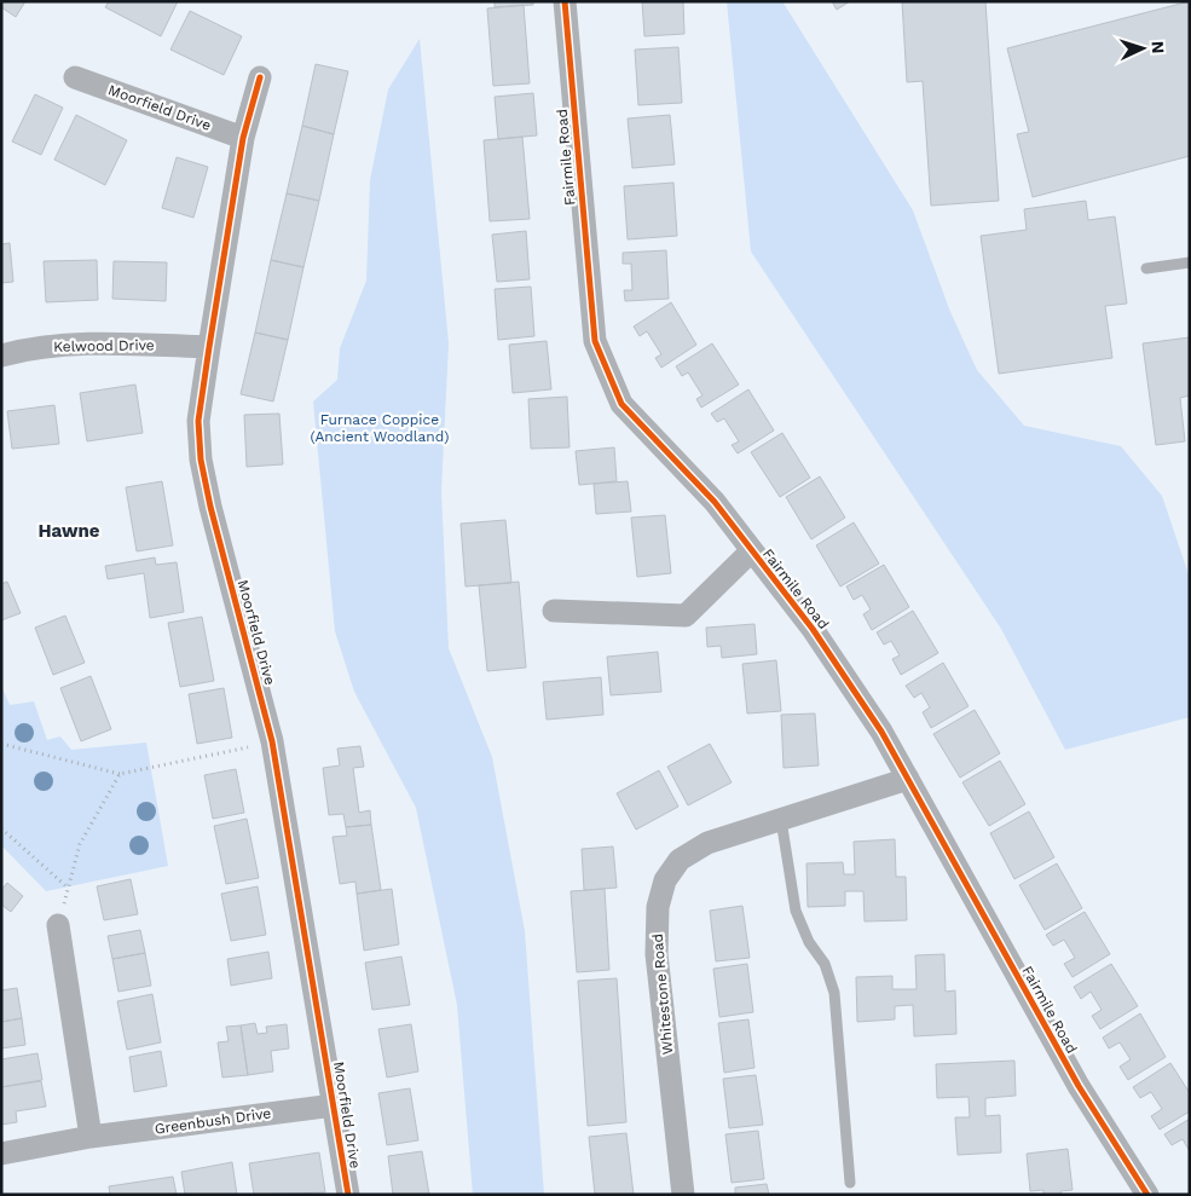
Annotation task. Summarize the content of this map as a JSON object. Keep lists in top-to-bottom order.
{
  "streets": {
    "street": [
      "Moorfield Drive",
      "Fairmile Road",
      "Kelwood Drive",
      "Whitestone Road",
      "Greenbush Drive"
    ]
  },
  "crossings": [
    ["Moorfield Drive", "Kelwood Drive"],
    ["Moorfield Drive", "Greenbush Drive"],
    ["Fairmile Road", "Whitestone Road"]
  ],
  "districts": ["Hawne"],
  "parks": ["Furnace Coppice (Ancient Woodland)"],
  "north": "right"
}
